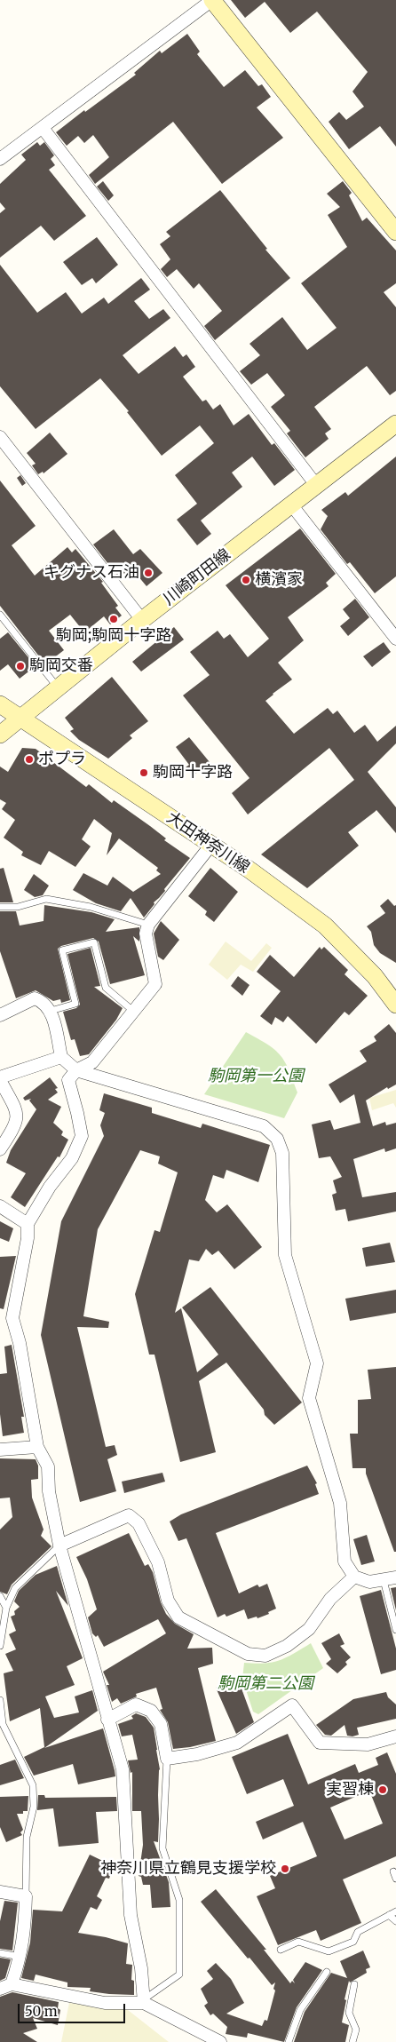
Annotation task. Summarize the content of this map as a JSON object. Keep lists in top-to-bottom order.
{
  "streets": {
    "main road": ["川崎町田線", "大田神奈川線"]
  },
  "crossings": [
    ["川崎町田線", "大田神奈川線"]
  ],
  "parks": ["駒岡第一公園", "駒岡第二公園"],
  "places": [
    "キグナス石油",
    "横濱家",
    "駒岡;駒岡十字路",
    "駒岡交番",
    "ポプラ",
    "駒岡十字路",
    "実習棟",
    "神奈川県立鶴見支援学校"
  ],
  "scale_bar": "50 m"
}
